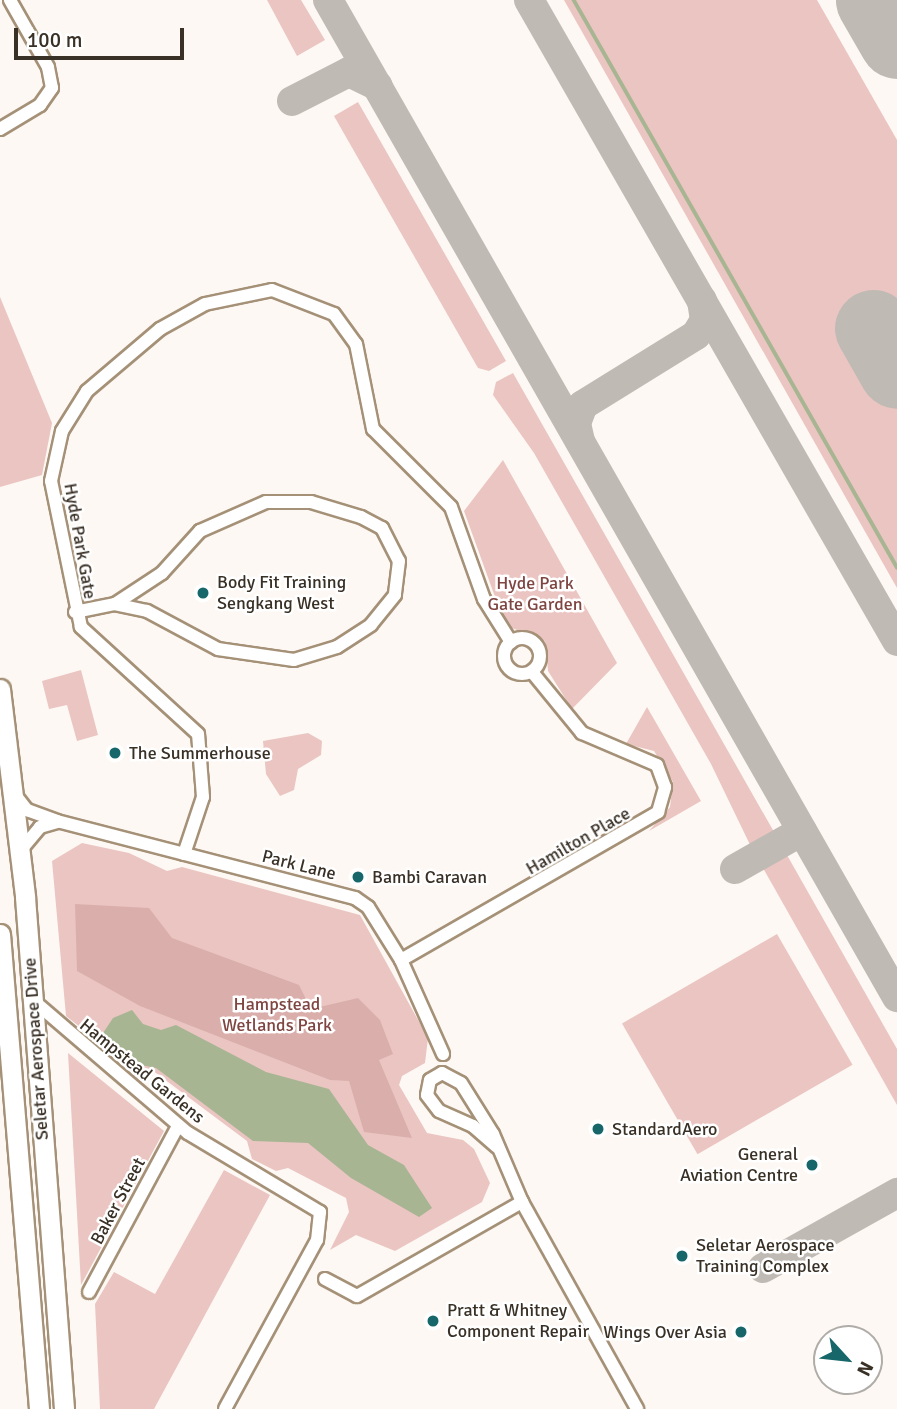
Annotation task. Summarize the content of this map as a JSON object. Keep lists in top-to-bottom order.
{
  "streets": {
    "street": [
      "Hyde Park Gate",
      "Hamilton Place",
      "Park Lane",
      "Seletar Aerospace Drive",
      "Hampstead Gardens",
      "Baker Street"
    ]
  },
  "crossings": [
    ["Hyde Park Gate", "Hamilton Place"],
    ["Hyde Park Gate", "Park Lane"],
    ["Hamilton Place", "Park Lane"],
    ["Park Lane", "Seletar Aerospace Drive"],
    ["Seletar Aerospace Drive", "Hampstead Gardens"],
    ["Hampstead Gardens", "Baker Street"]
  ],
  "parks": ["Hyde Park Gate Garden", "Hampstead Wetlands Park"],
  "places": [
    "Body Fit Training Sengkang West",
    "The Summerhouse",
    "Bambi Caravan",
    "StandardAero",
    "General Aviation Centre",
    "Seletar Aerospace Training Complex",
    "Pratt & Whitney Component Repair",
    "Wings Over Asia"
  ],
  "scale_bar": "100 m",
  "north": "bottom right"
}
